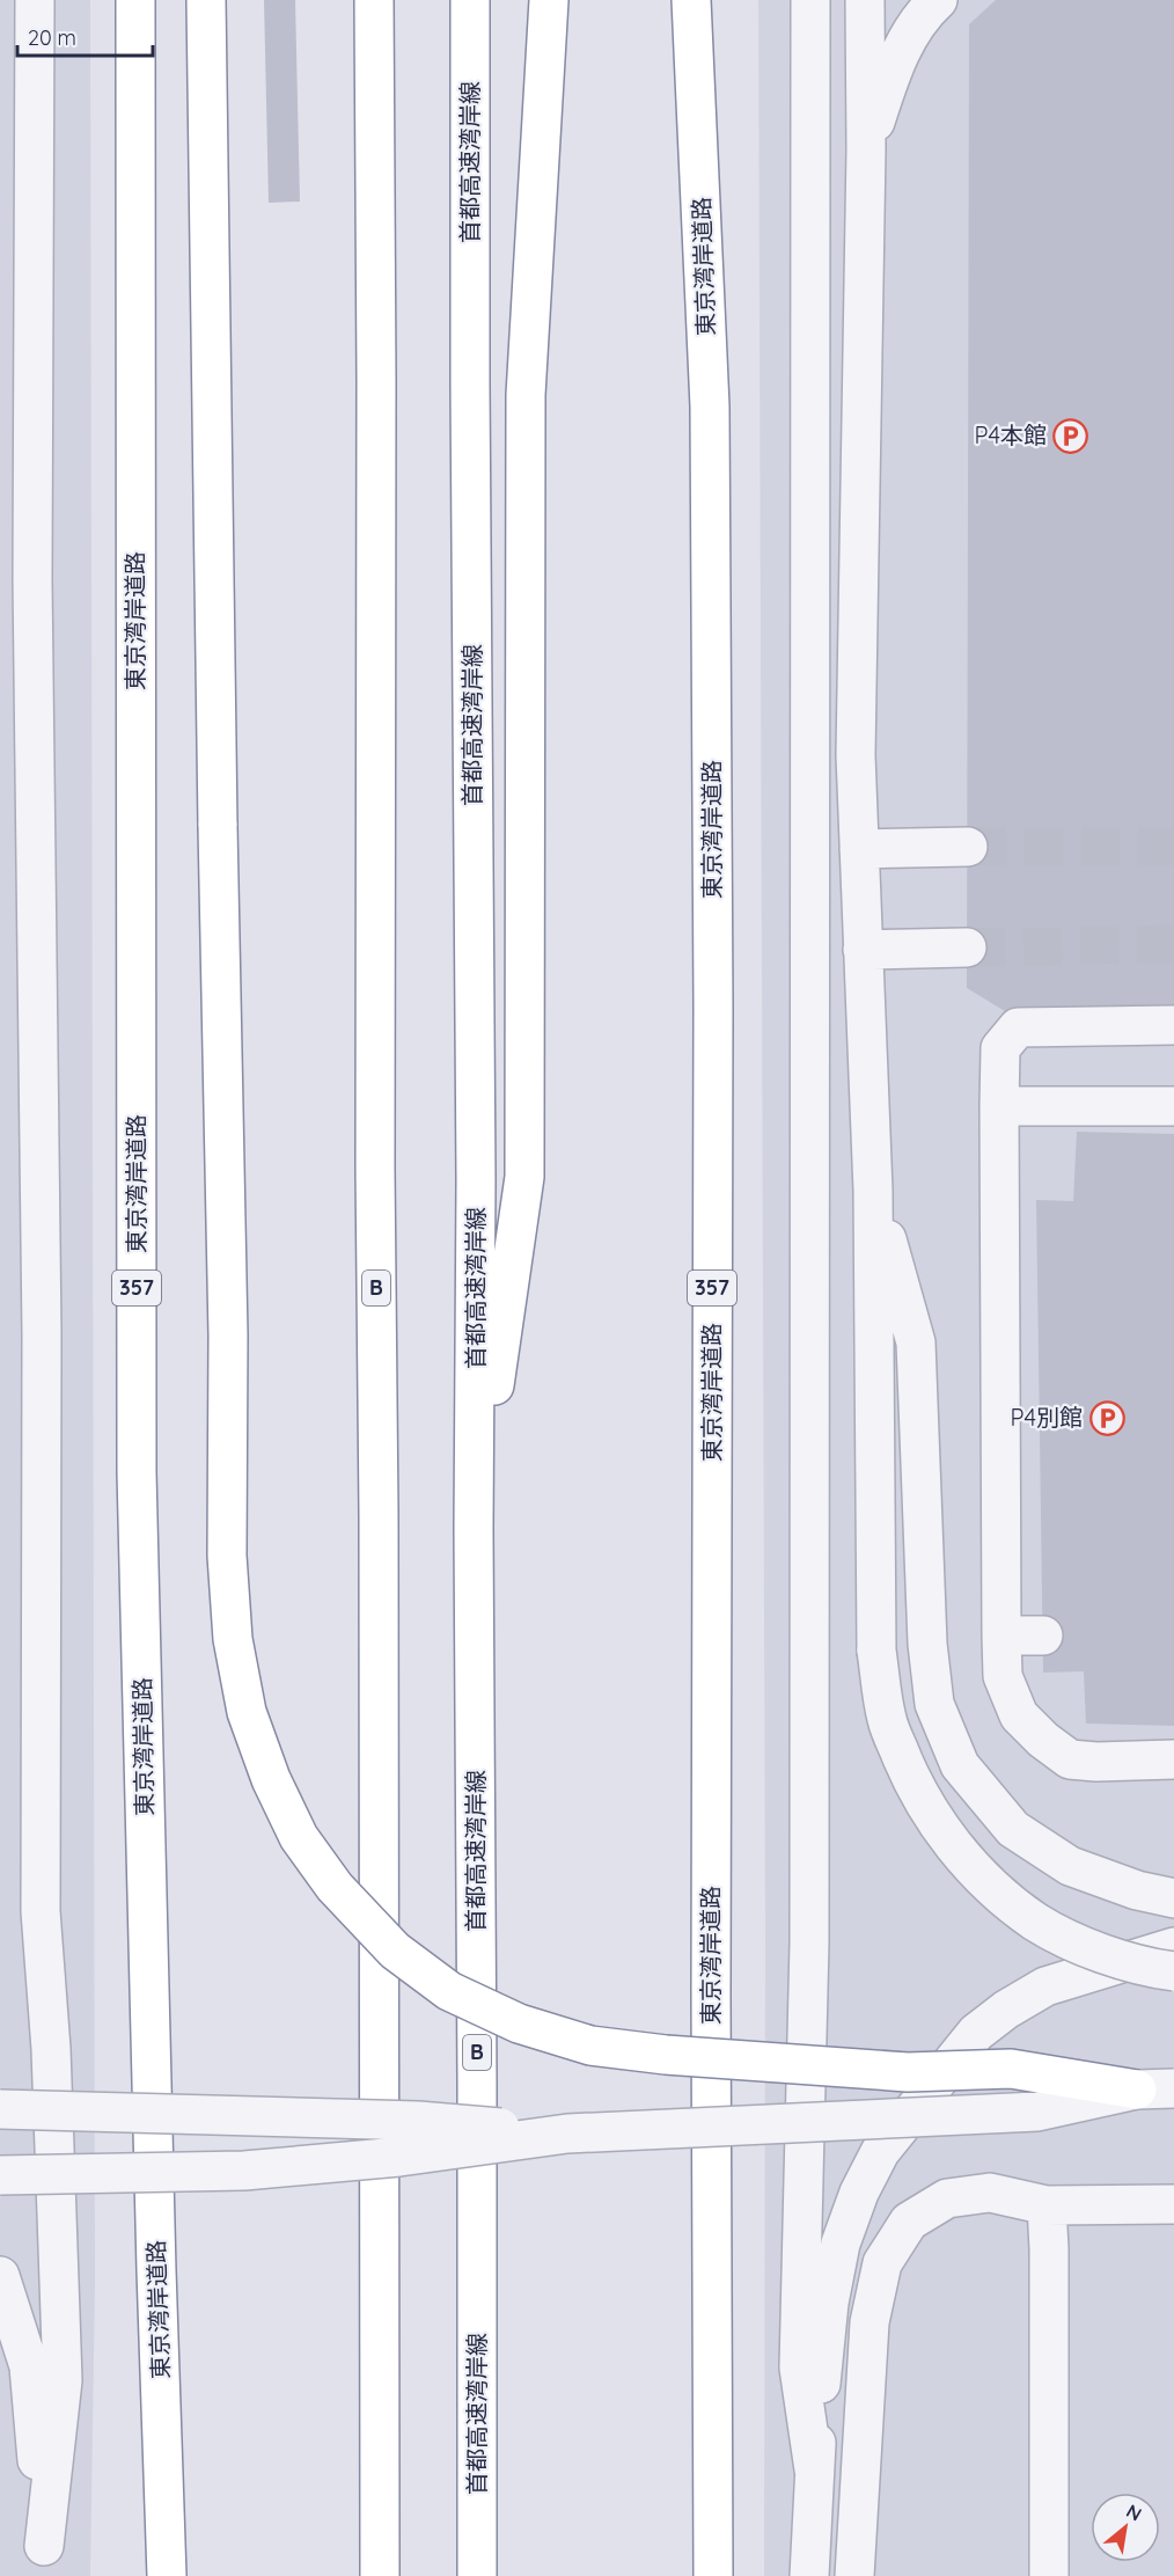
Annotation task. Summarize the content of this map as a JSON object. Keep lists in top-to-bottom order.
{
  "streets": {
    "highway": [
      "首都高速湾岸線",
      "東京湾岸道路",
      "357",
      "B"
    ]
  },
  "places": {
    "parking": ["P4本館", "P4別館"]
  },
  "scale_bar": "20 m",
  "north": "top right"
}
